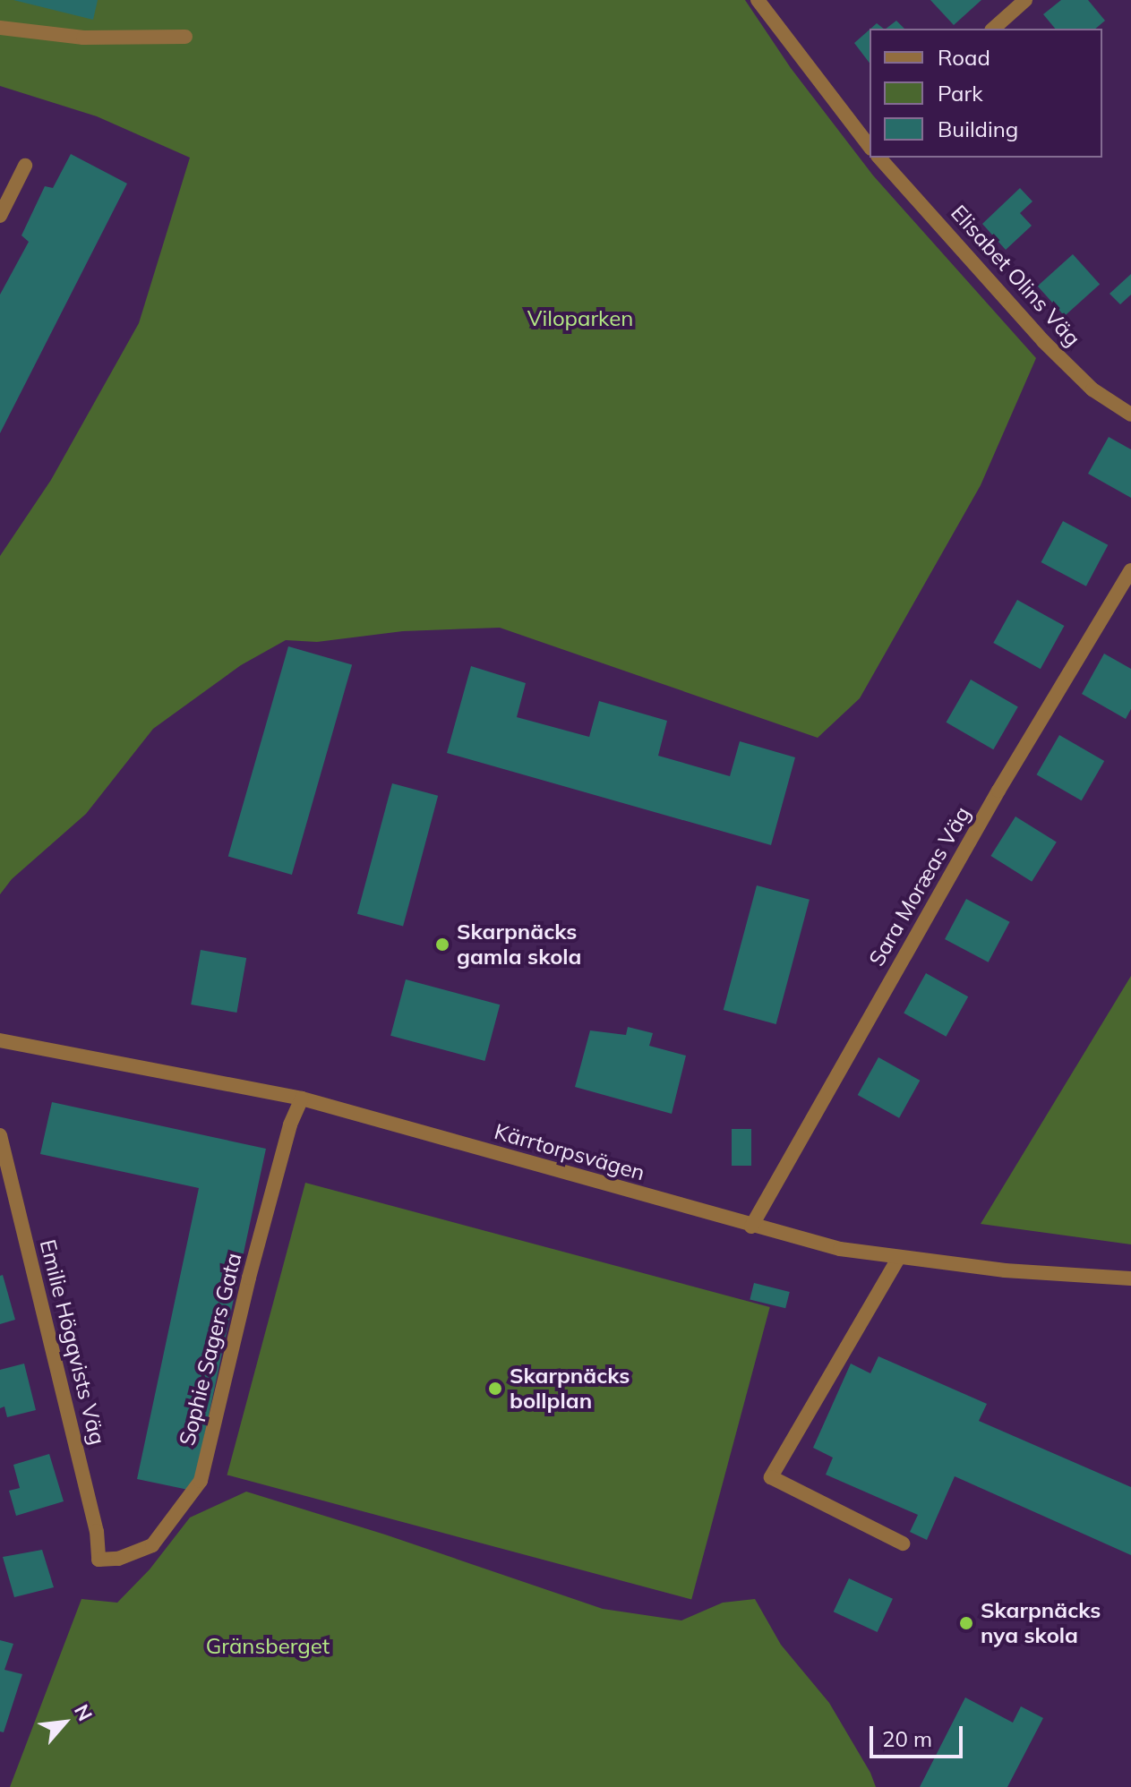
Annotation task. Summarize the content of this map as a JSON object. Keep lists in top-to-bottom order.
{
  "streets": {
    "street": [
      "Elisabet Olins Väg",
      "Sara Moræas Väg",
      "Kärrtorpsvägen",
      "Emilie Högqvists Väg",
      "Sophie Sagers Gata"
    ]
  },
  "crossings": [
    ["Sara Moræas Väg", "Kärrtorpsvägen"],
    ["Kärrtorpsvägen", "Sophie Sagers Gata"],
    ["Emilie Högqvists Väg", "Sophie Sagers Gata"]
  ],
  "parks": ["Viloparken", "Gränsberget"],
  "places": ["Skarpnäcks gamla skola", "Skarpnäcks bollplan", "Skarpnäcks nya skola"],
  "legend": ["Road", "Park", "Building"],
  "scale_bar": "20 m",
  "north": "top right"
}
